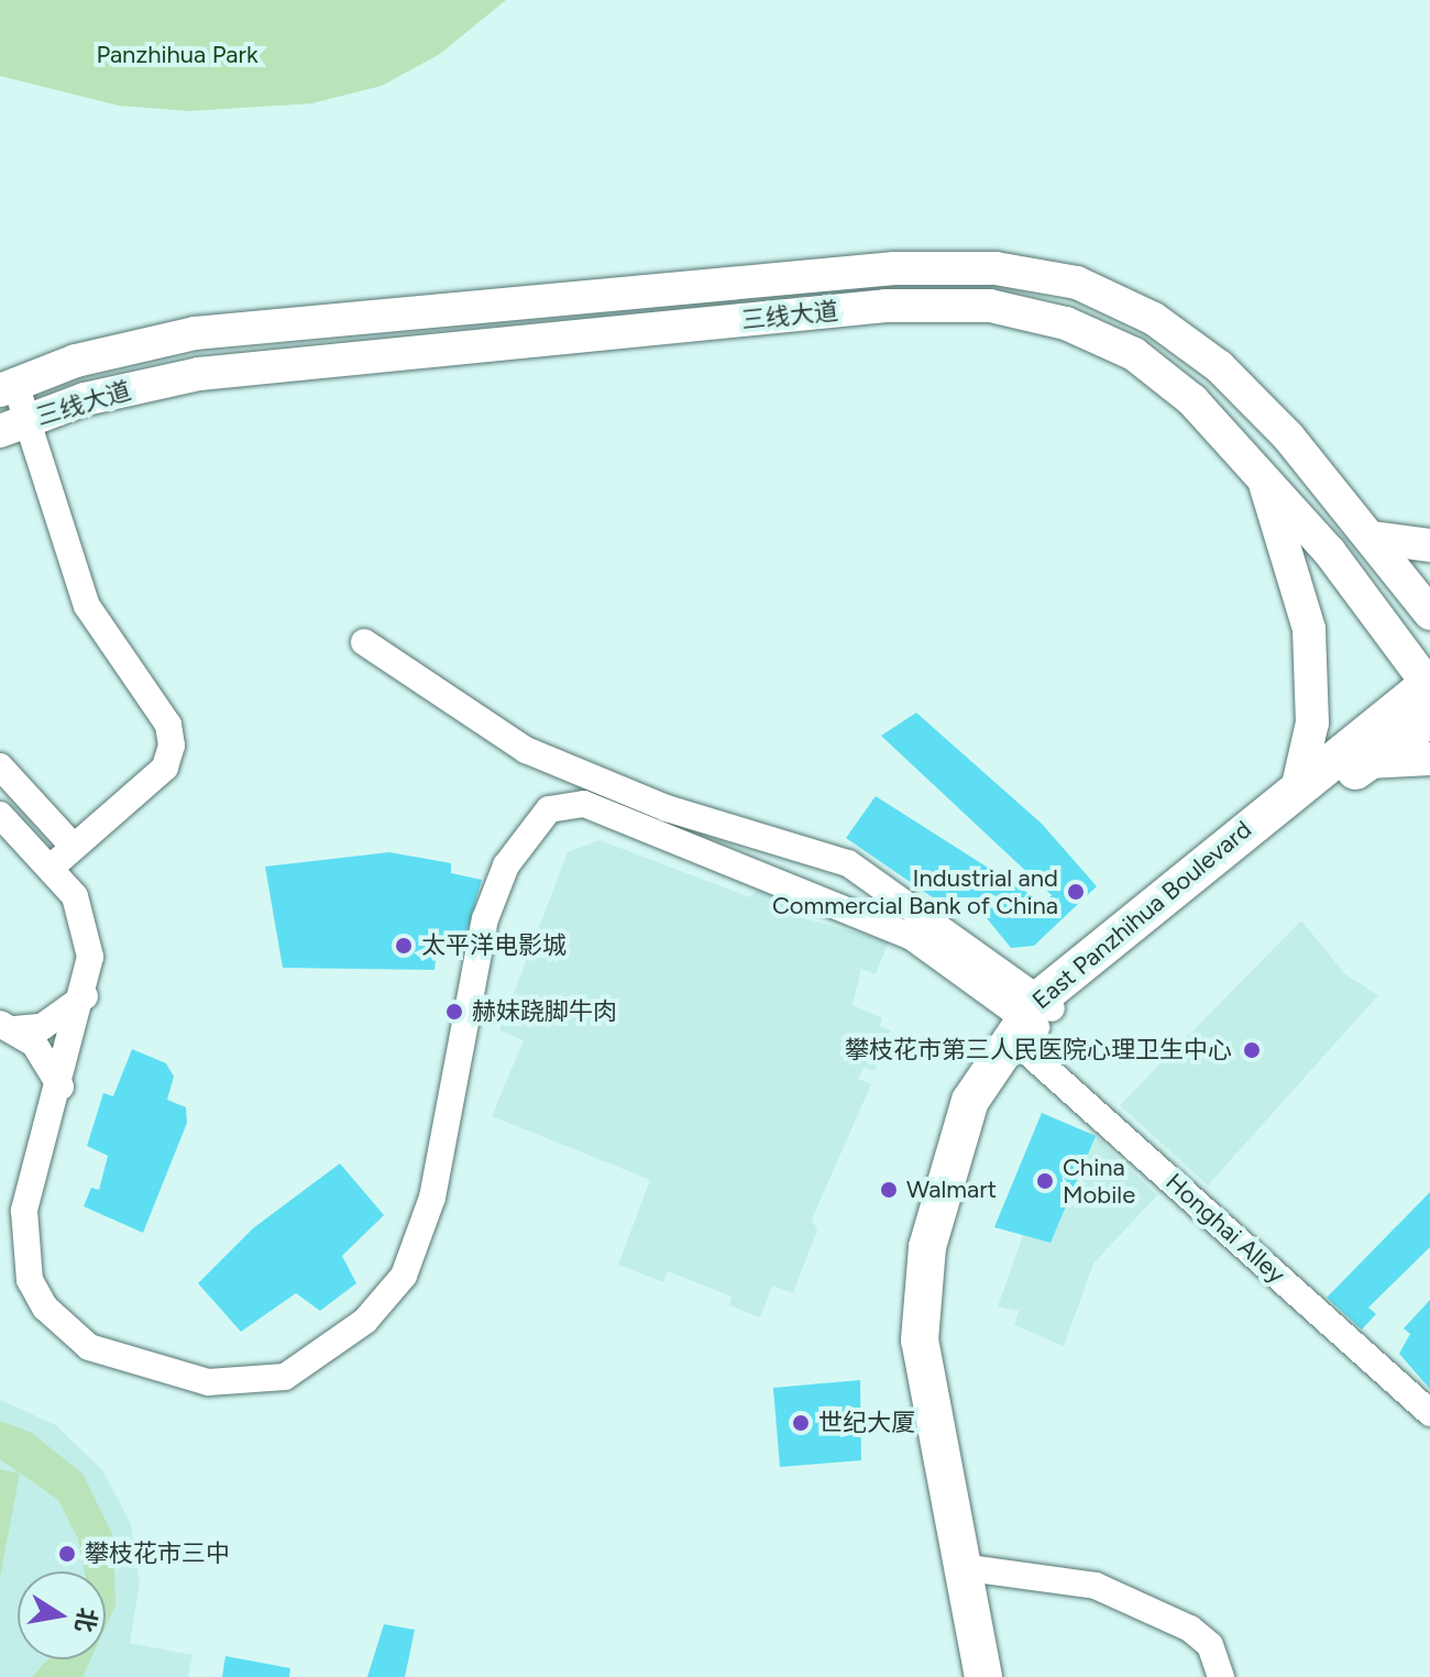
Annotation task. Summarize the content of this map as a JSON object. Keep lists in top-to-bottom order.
{
  "streets": {
    "highway": ["East Panzhihua Boulevard"],
    "main road": ["三线大道"],
    "street": ["Honghai Alley"]
  },
  "crossings": [
    ["三线大道", "East Panzhihua Boulevard"],
    ["East Panzhihua Boulevard", "Honghai Alley"]
  ],
  "parks": ["Panzhihua Park"],
  "places": [
    "Industrial and Commercial Bank of China",
    "太平洋电影城",
    "赫妹跷脚牛肉",
    "攀枝花市第三人民医院心理卫生中心",
    "China Mobile",
    "Walmart",
    "世纪大厦",
    "攀枝花市三中"
  ],
  "north": "right"
}
